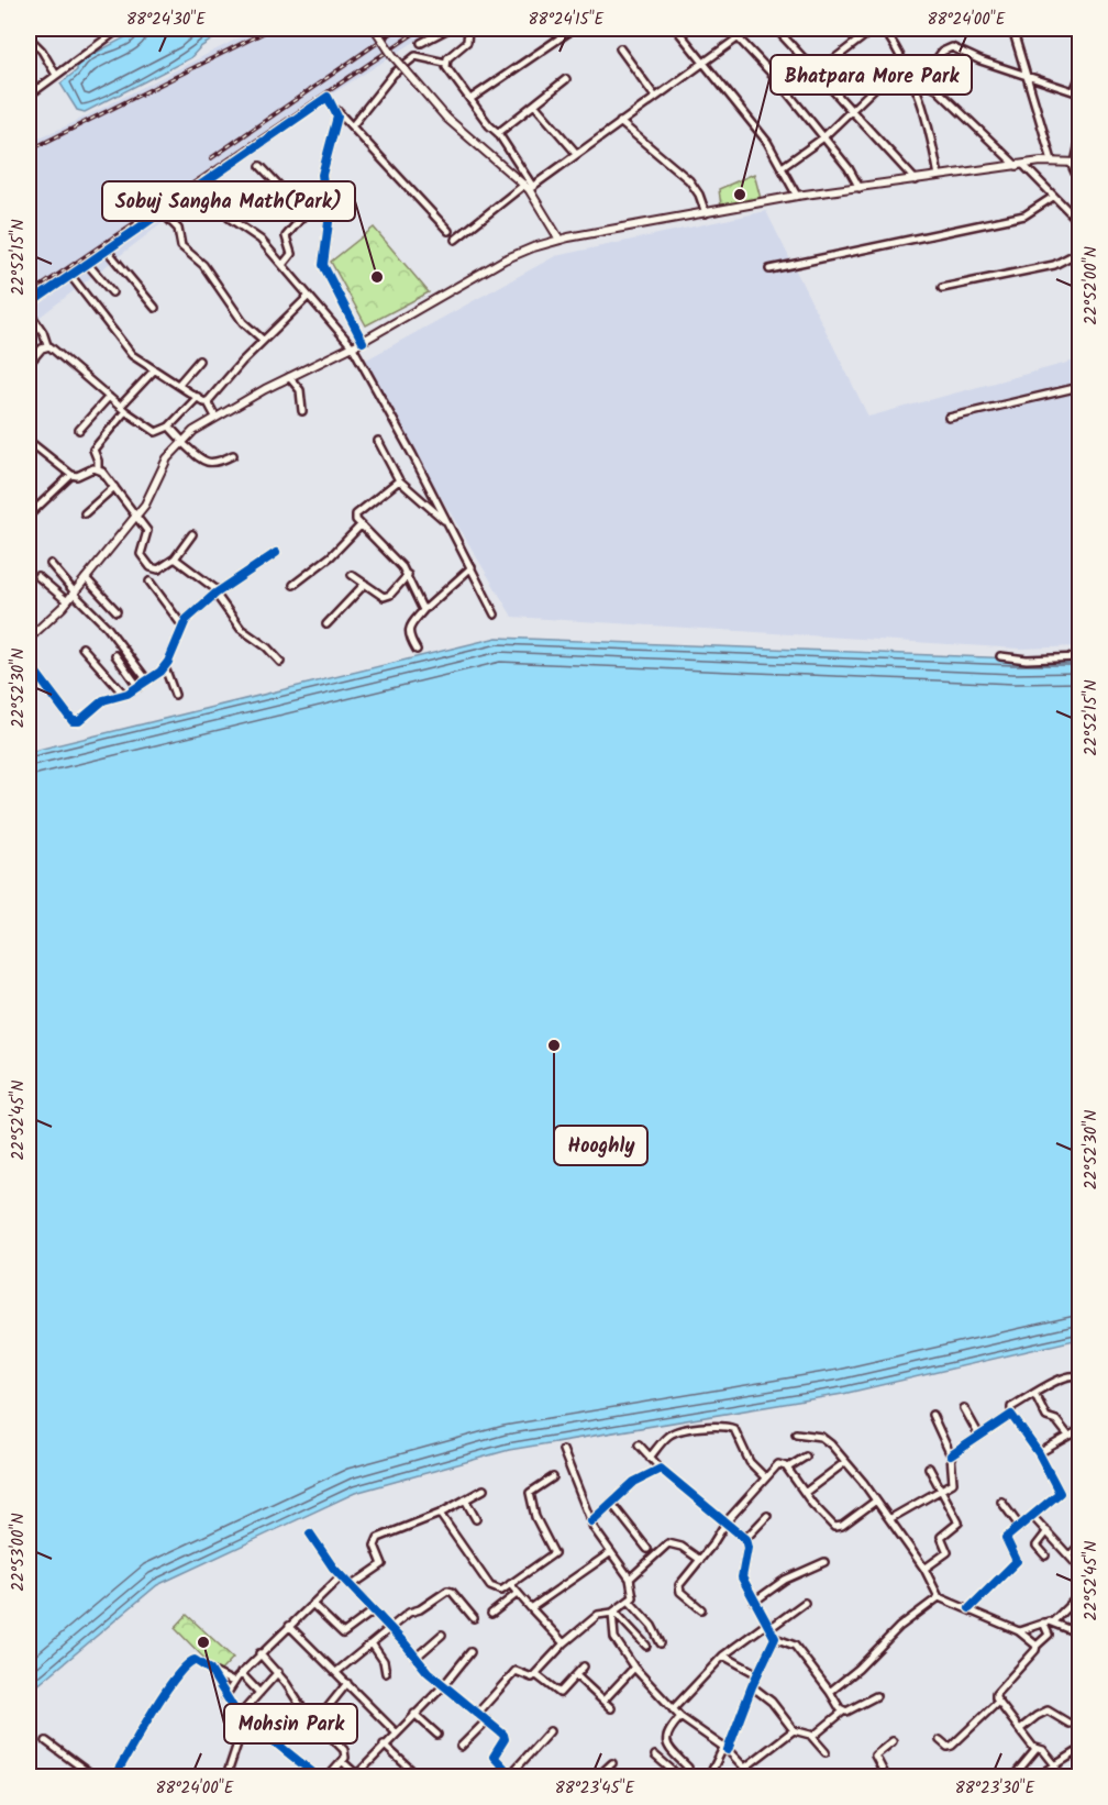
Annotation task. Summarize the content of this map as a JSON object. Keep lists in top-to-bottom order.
{
  "places": [
    "Bhatpara More Park",
    "Sobuj Sangha Math(Park)",
    "Hooghly",
    "Mohsin Park"
  ],
  "coordinates": [
    "88°24'30\"E",
    "88°24'15\"E",
    "88°24'00\"E",
    "22°52'15\"N",
    "22°52'00\"N",
    "22°52'30\"N",
    "22°52'45\"N",
    "22°53'00\"N",
    "88°23'45\"E",
    "88°23'30\"E"
  ]
}
